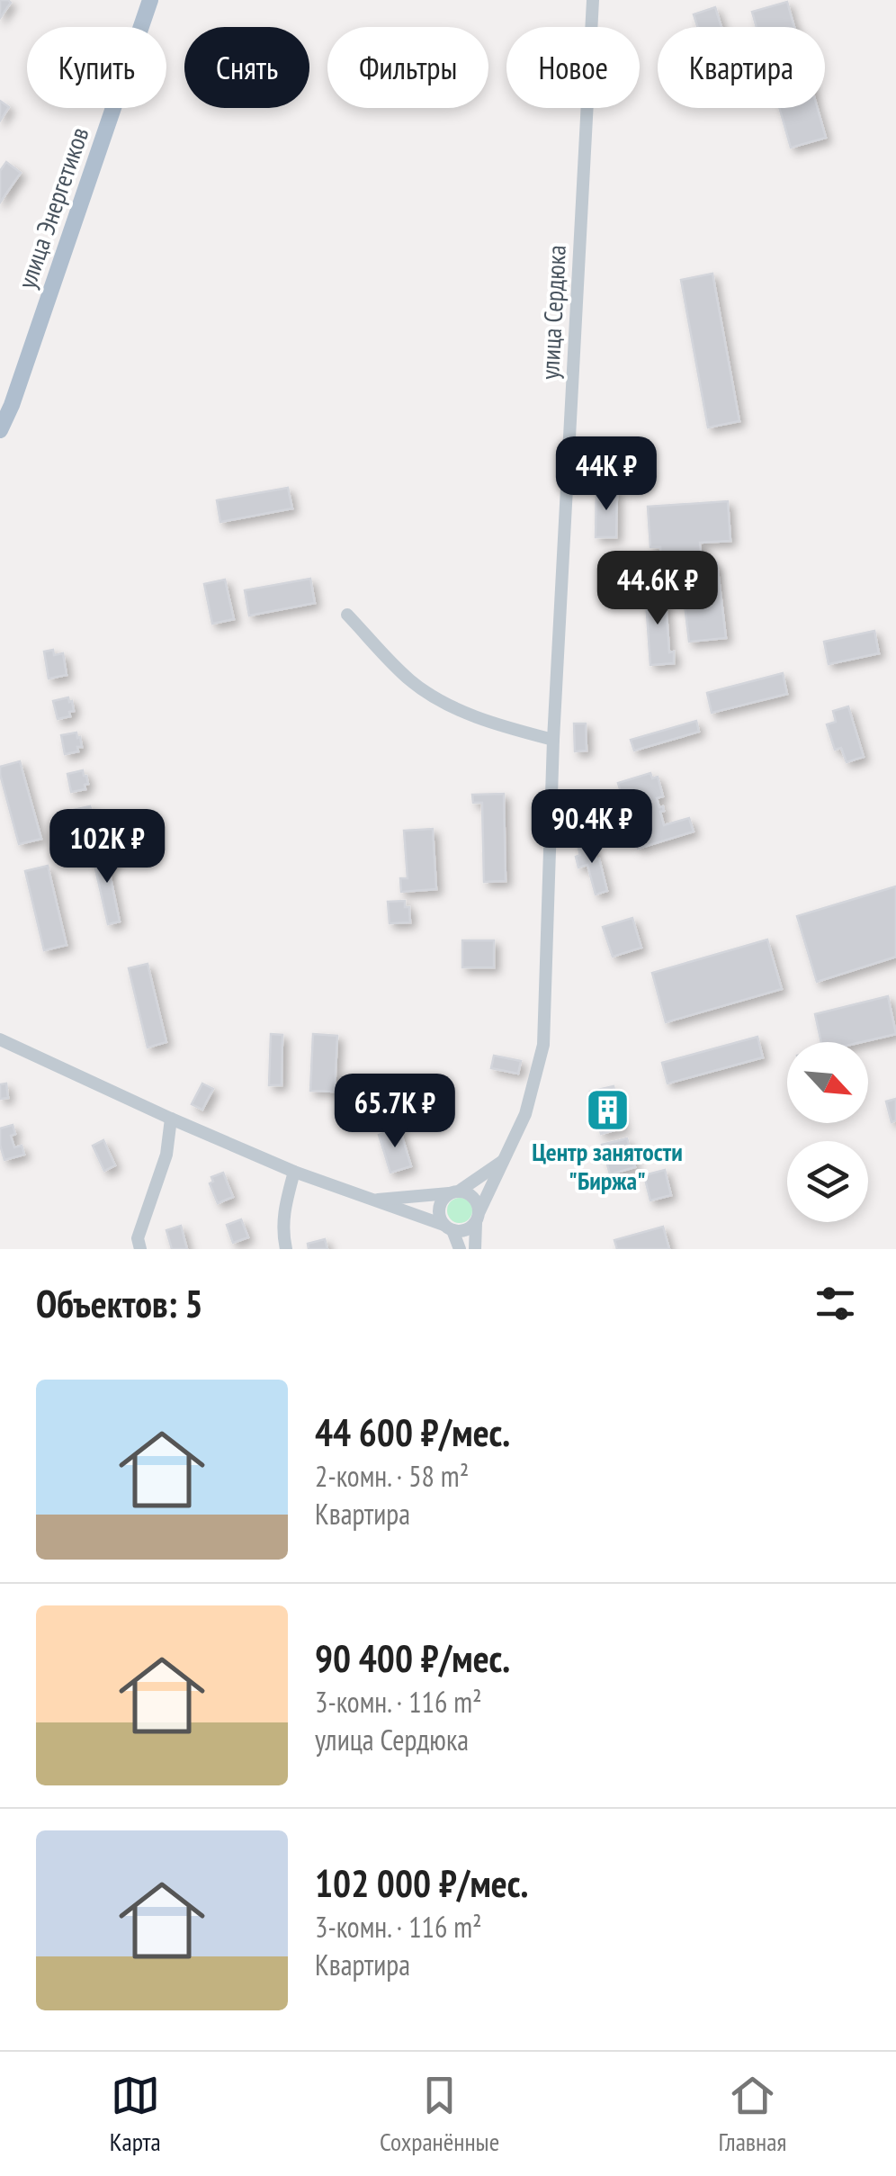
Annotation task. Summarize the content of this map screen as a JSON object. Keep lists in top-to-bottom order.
{
  "streets": {
    "main road": ["улица Энергетиков"],
    "street": ["улица Сердюка"]
  },
  "places": {
    "building": ["Центр занятости \"Биржа\""]
  },
  "north": "bottom right",
  "page": {
    "chip": [
      "Купить",
      "Снять",
      "Фильтры",
      "Новое",
      "Квартира"
    ],
    "price": [
      "44K ₽",
      "44.6K ₽",
      "90.4K ₽",
      "102K ₽",
      "65.7K ₽"
    ],
    "heading": "Объектов: 5",
    "list": [
      {
        "name": "44 600 ₽/мес.",
        "note": "2-комн. · 58 m² · Квартира"
      },
      {
        "name": "90 400 ₽/мес.",
        "note": "3-комн. · 116 m² · улица Сердюка"
      },
      {
        "name": "102 000 ₽/мес.",
        "note": "3-комн. · 116 m² · Квартира"
      }
    ],
    "tabs": ["Карта", "Сохранённые", "Главная"]
  }
}
